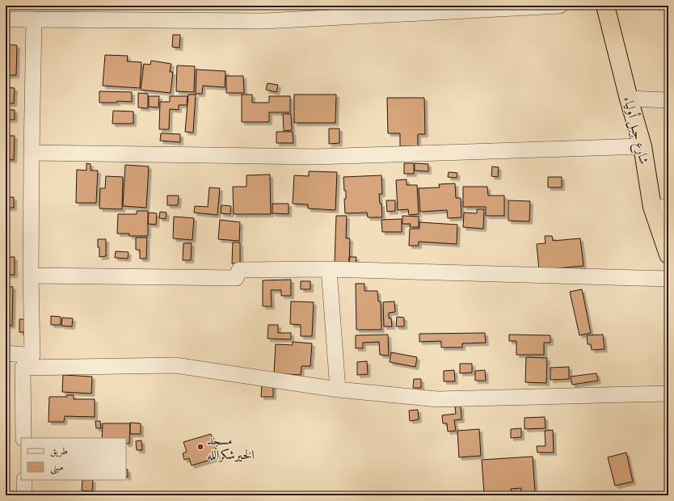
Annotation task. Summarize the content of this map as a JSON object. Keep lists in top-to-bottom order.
{
  "streets": {
    "highway": ["شارع جبل أولياء"]
  },
  "places": ["مسجد الخيرشكرالله"],
  "legend": ["طريق", "مبنى"]
}
